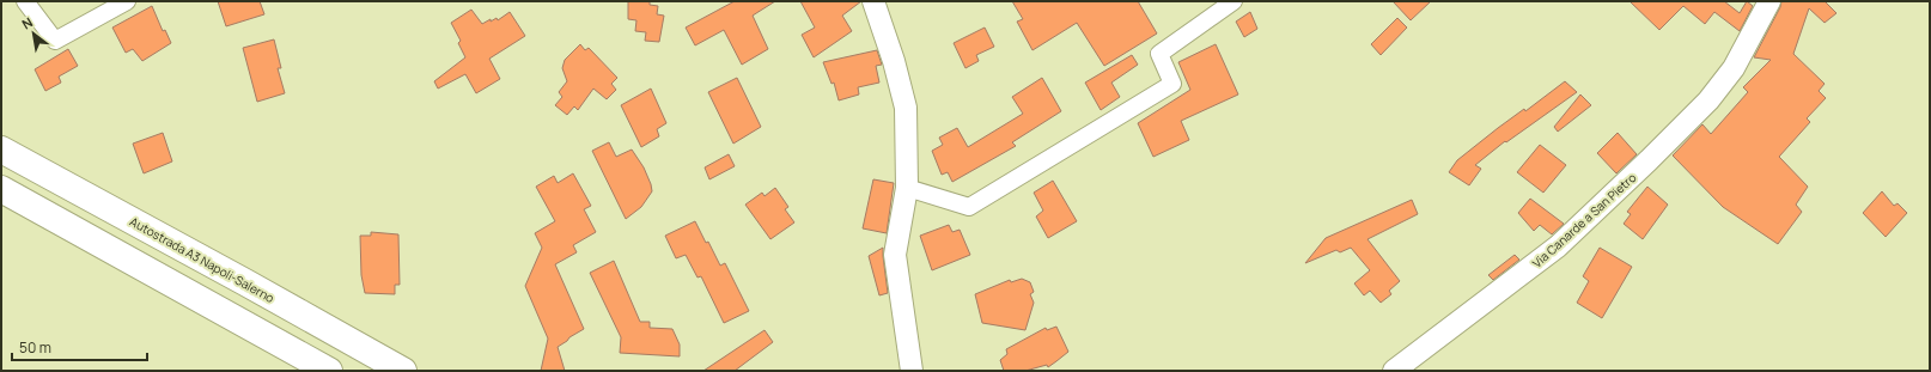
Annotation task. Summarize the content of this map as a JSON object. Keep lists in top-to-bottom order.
{
  "streets": {
    "highway": ["Autostrada A3 Napoli-Salerno"],
    "street": ["Via Canarde a San Pietro"]
  },
  "scale_bar": "50 m",
  "north": "top left"
}
